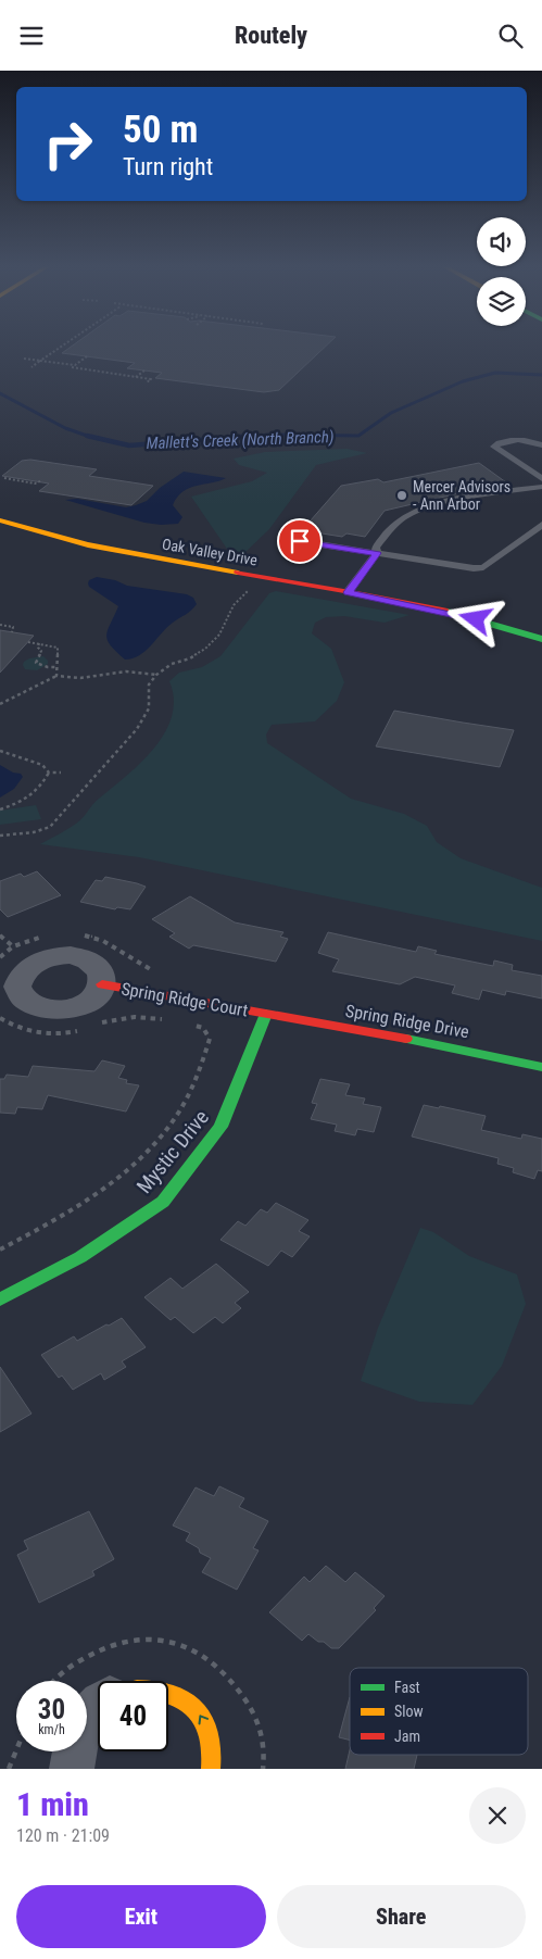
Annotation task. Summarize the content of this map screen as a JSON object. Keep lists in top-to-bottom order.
{
  "streets": {
    "main road": [
      "Oak Valley Drive",
      "Spring Ridge Court",
      "Spring Ridge Drive",
      "Mystic Drive"
    ]
  },
  "crossings": [
    ["Spring Ridge Court", "Spring Ridge Drive"],
    ["Spring Ridge Court", "Mystic Drive"],
    ["Spring Ridge Drive", "Mystic Drive"]
  ],
  "water": ["Mallett's Creek (North Branch)"],
  "places": ["Mercer Advisors - Ann Arbor"],
  "legend": ["Fast", "Slow", "Jam"],
  "page": {
    "header": "Routely",
    "turn": ["50 m", "Turn right"],
    "speed": "30 km/h",
    "limit": "40",
    "heading": ["1 min", "120 m · 21:09"],
    "buttons": ["Exit", "Share"]
  }
}
